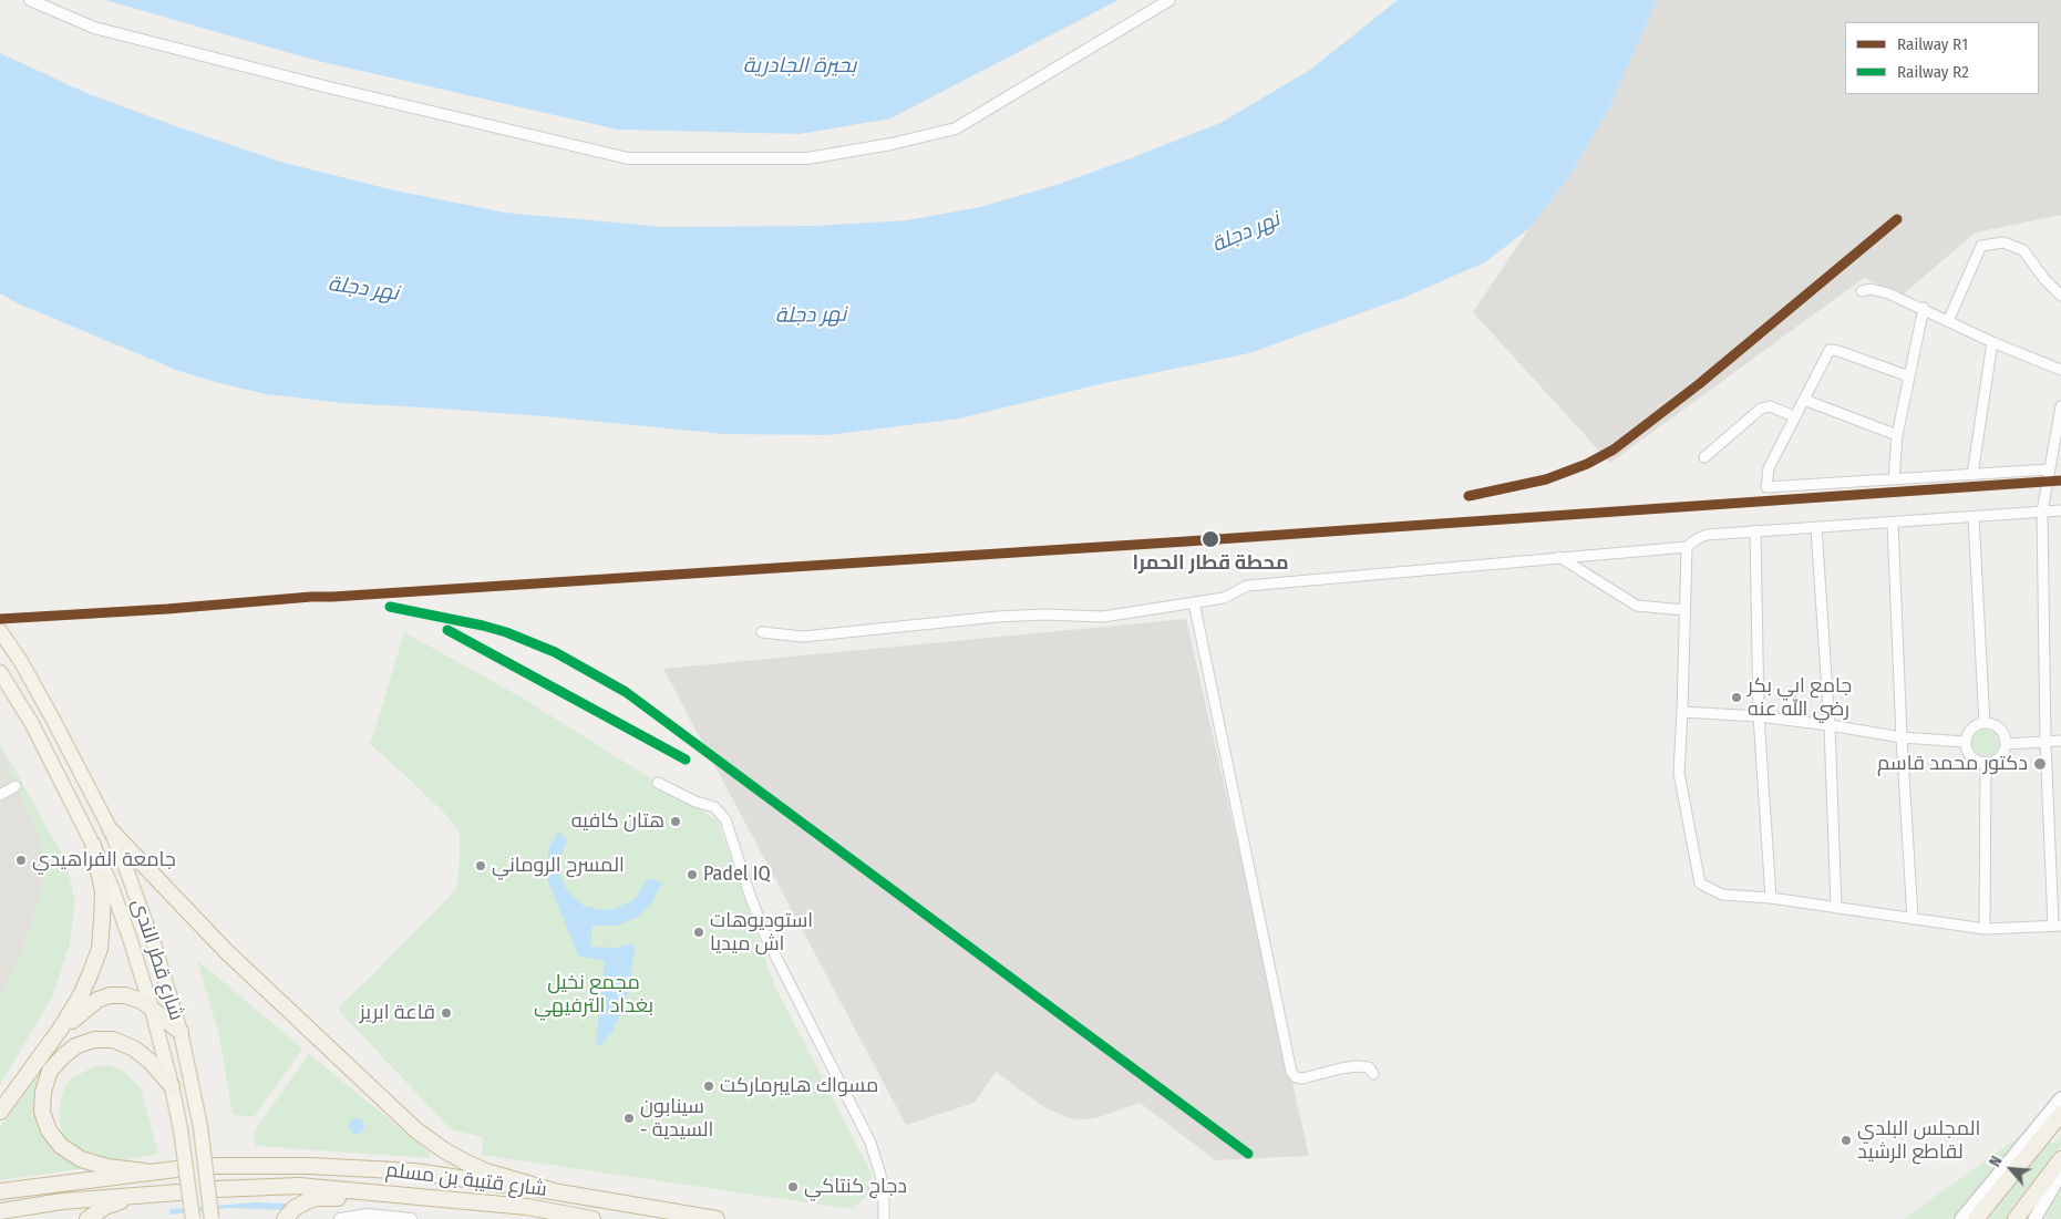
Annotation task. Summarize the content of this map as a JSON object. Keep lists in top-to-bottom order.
{
  "streets": {
    "highway": ["شارع قتيبة بن مسلم"],
    "main road": ["شارع قطر الندى"]
  },
  "water": ["بحيرة الجادرية", "نهر دجلة"],
  "parks": ["مجمع نخيل بغداد الترفيهي"],
  "places": [
    "محطة قطار الحمرا",
    "جامع ابي بكر رضي الله عنه",
    "دكتور محمد قاسم",
    "هتان كافيه",
    "جامعة الفراهيدي",
    "المسرح الروماني",
    "Padel IQ",
    "استوديوهات اش ميديا",
    "قاعة ابريز",
    "مسواك هايبرماركت",
    "سينابون - السيدية",
    "المجلس البلدي لقاطع الرشيد",
    "دجاج كنتاكي"
  ],
  "lines": ["rail line R1", "rail line R2"],
  "legend": ["Railway R1", "Railway R2"],
  "north": "top left"
}
